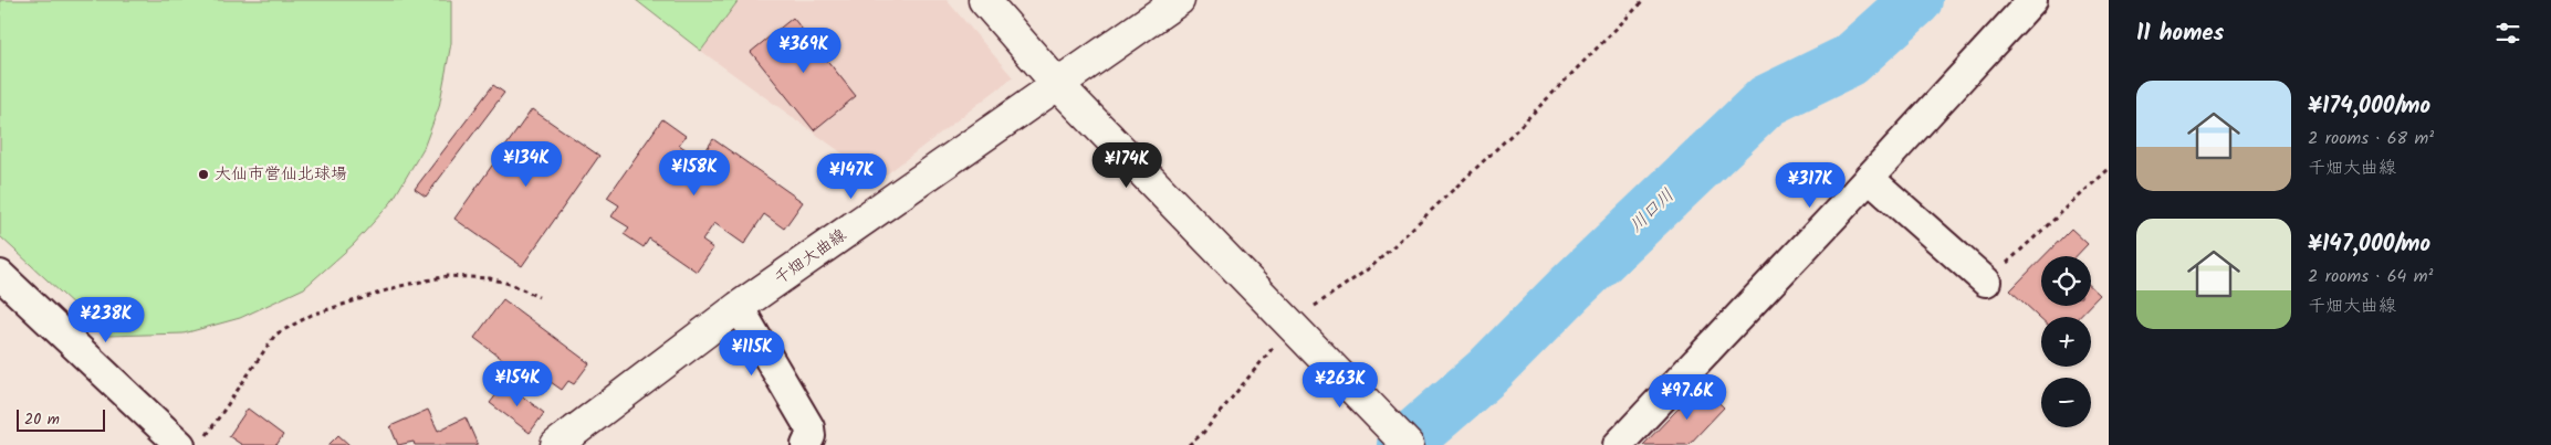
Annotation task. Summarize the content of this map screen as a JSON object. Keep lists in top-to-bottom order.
{
  "streets": {
    "main road": ["千畑大曲線"]
  },
  "water": ["川口川"],
  "places": ["大仙市営仙北球場"],
  "scale_bar": "20 m",
  "page": {
    "heading": "11 homes",
    "price": [
      "¥369K",
      "¥134K",
      "¥174K",
      "¥158K",
      "¥147K",
      "¥317K",
      "¥238K",
      "¥115K",
      "¥154K",
      "¥263K",
      "¥97.6K"
    ],
    "list": [
      {
        "name": "¥174,000/mo",
        "note": "2 rooms · 68 m² · 千畑大曲線"
      },
      {
        "name": "¥147,000/mo",
        "note": "2 rooms · 64 m² · 千畑大曲線"
      }
    ],
    "map_buttons": ["+", "−"],
    "scale": "20 m"
  }
}
